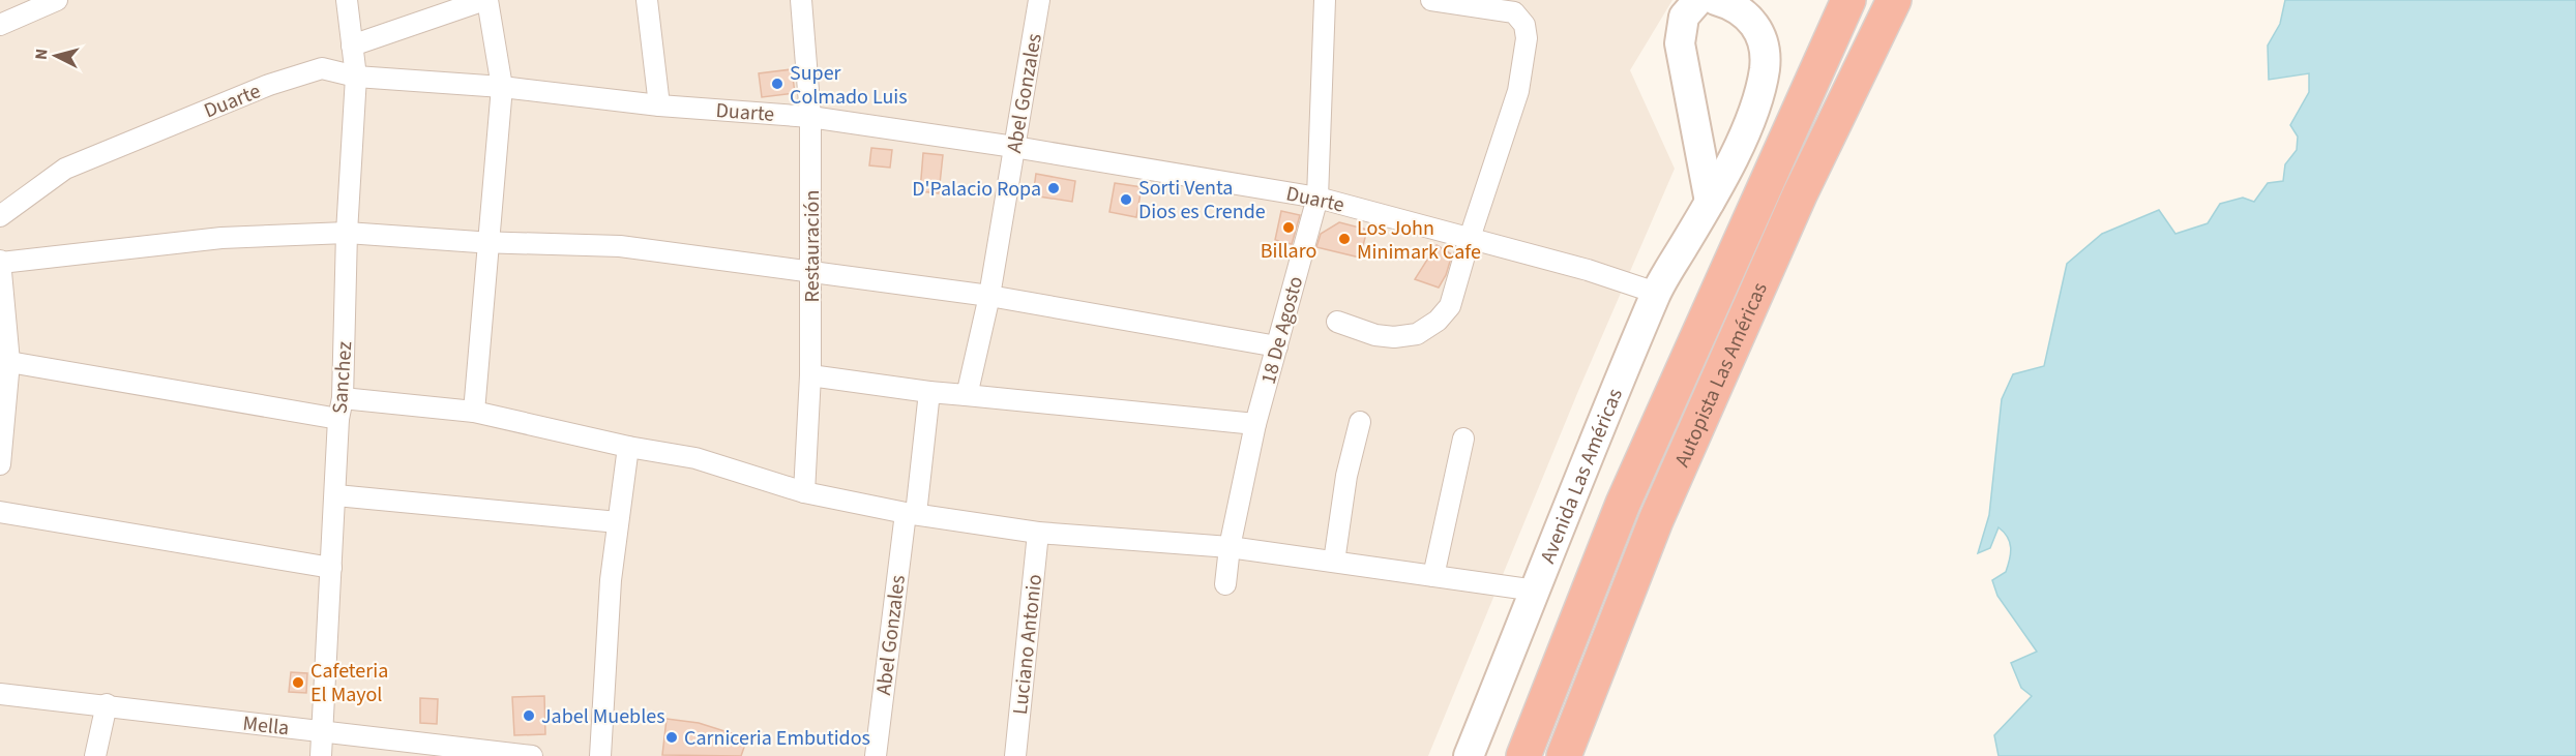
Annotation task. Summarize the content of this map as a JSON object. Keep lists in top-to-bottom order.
{
  "streets": {
    "highway": ["Autopista Las Américas"],
    "main road": ["Avenida Las Américas"],
    "street": [
      "Abel Gonzales",
      "Duarte",
      "Restauración",
      "18 De Agosto",
      "Sanchez",
      "Luciano Antonio",
      "Mella"
    ]
  },
  "crossings": [
    ["Abel Gonzales", "Duarte"],
    ["Duarte", "Restauración"],
    ["Duarte", "18 De Agosto"],
    ["Duarte", "Sanchez"],
    ["Duarte", "Avenida Las Américas"],
    ["Sanchez", "Mella"]
  ],
  "places": [
    "Super Colmado Luis",
    "D'Palacio Ropa",
    "Sorti Venta Dios es Crende",
    "Billaro",
    "Los John Minimark Cafe",
    "Cafeteria El Mayol",
    "Jabel Muebles",
    "Carniceria Embutidos"
  ],
  "north": "left"
}
